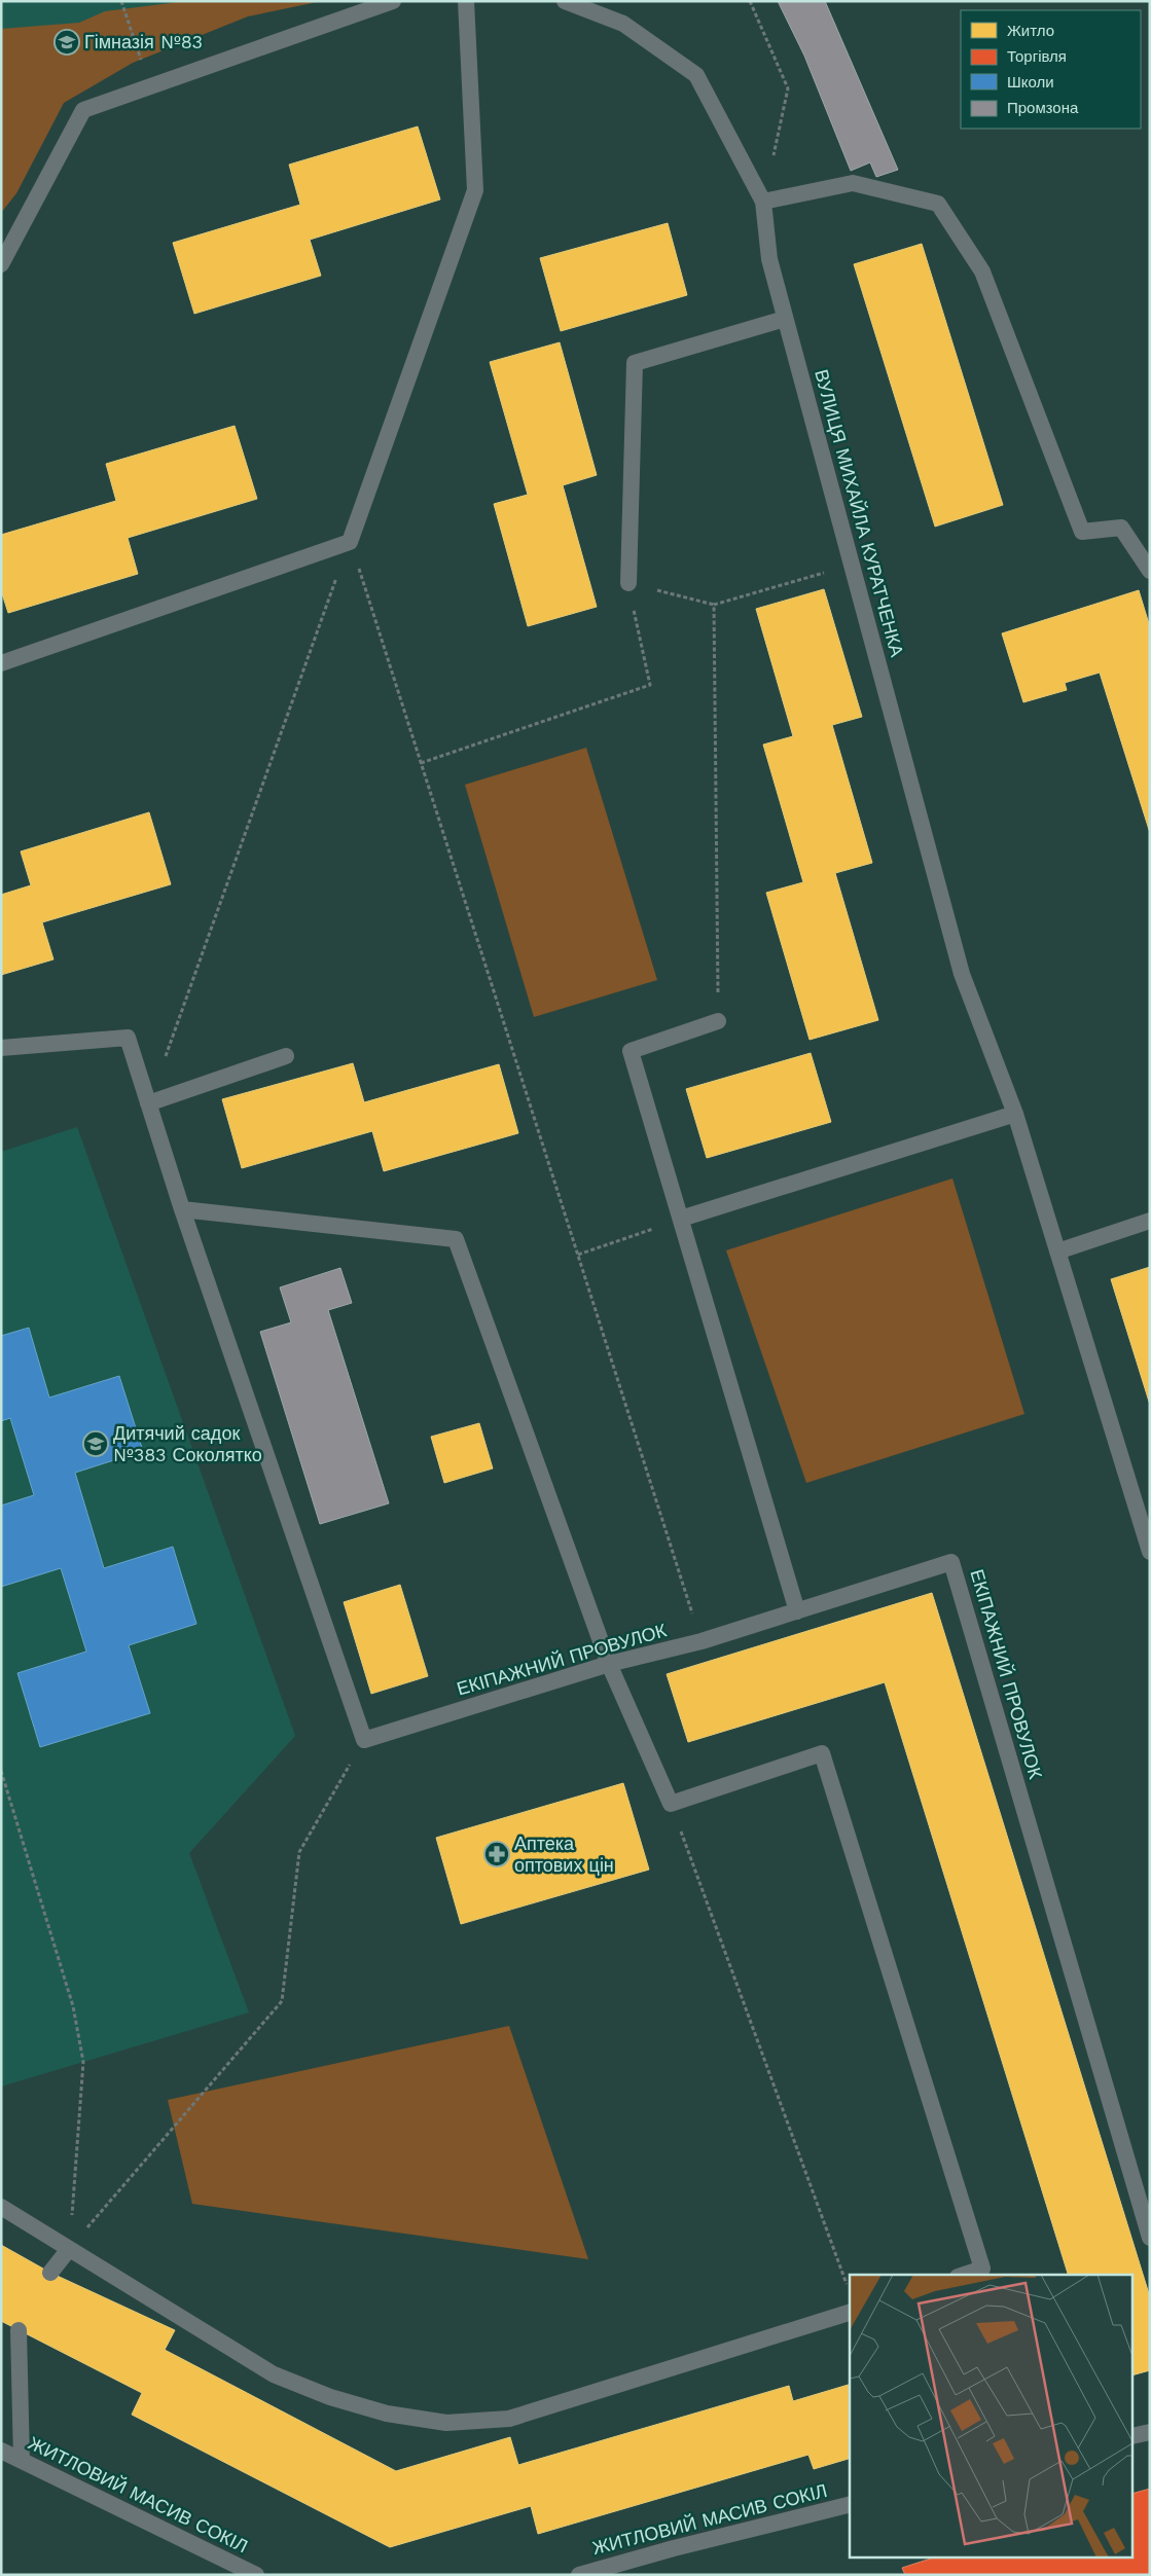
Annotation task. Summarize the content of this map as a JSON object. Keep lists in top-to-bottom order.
{
  "streets": {
    "lane": ["ВУЛИЦЯ МИХАЙЛА КУРАТЧЕНКА", "ЕКІПАЖНИЙ ПРОВУЛОК", "ЖИТЛОВИЙ МАСИВ СОКІЛ"]
  },
  "places": {
    "school or university": ["Гімназія №83", "Дитячий садок №383 Соколятко"],
    "pharmacy": ["Аптека оптових цін"]
  },
  "legend": [
    "Житло",
    "Торгівля",
    "Школи",
    "Промзона"
  ]
}
